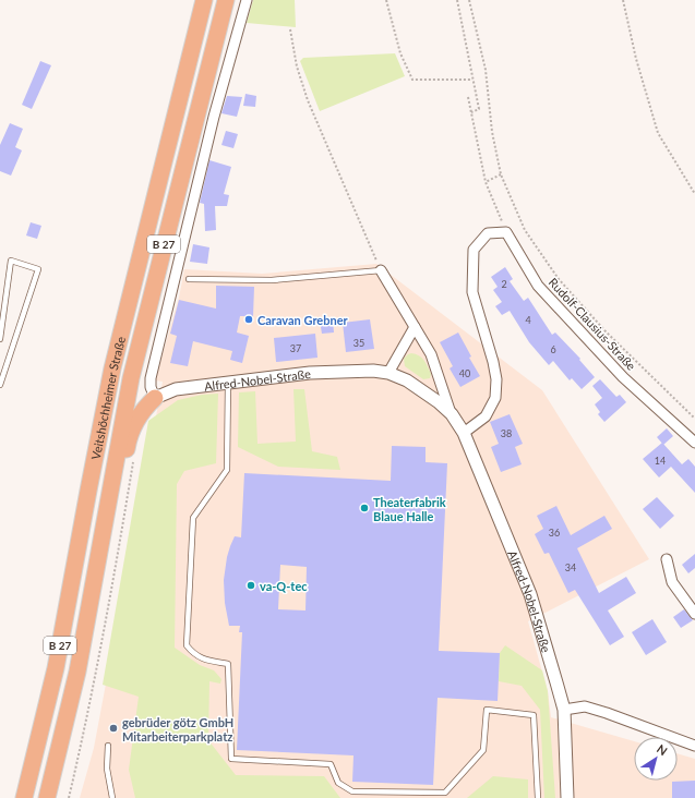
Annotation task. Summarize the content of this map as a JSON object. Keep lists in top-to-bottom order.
{
  "streets": {
    "highway": ["B 27", "Veitshöchheimer Straße"],
    "street": ["Rudolf-Clausius-Straße", "Alfred-Nobel-Straße"]
  },
  "places": [
    "Caravan Grebner",
    "Theaterfabrik Blaue Halle",
    "va-Q-tec",
    "gebrüder götz GmbH Mitarbeiterparkplatz"
  ],
  "house_numbers": [
    "2",
    "4",
    "35",
    "37",
    "6",
    "40",
    "38",
    "14",
    "36",
    "34"
  ],
  "north": "top right"
}
